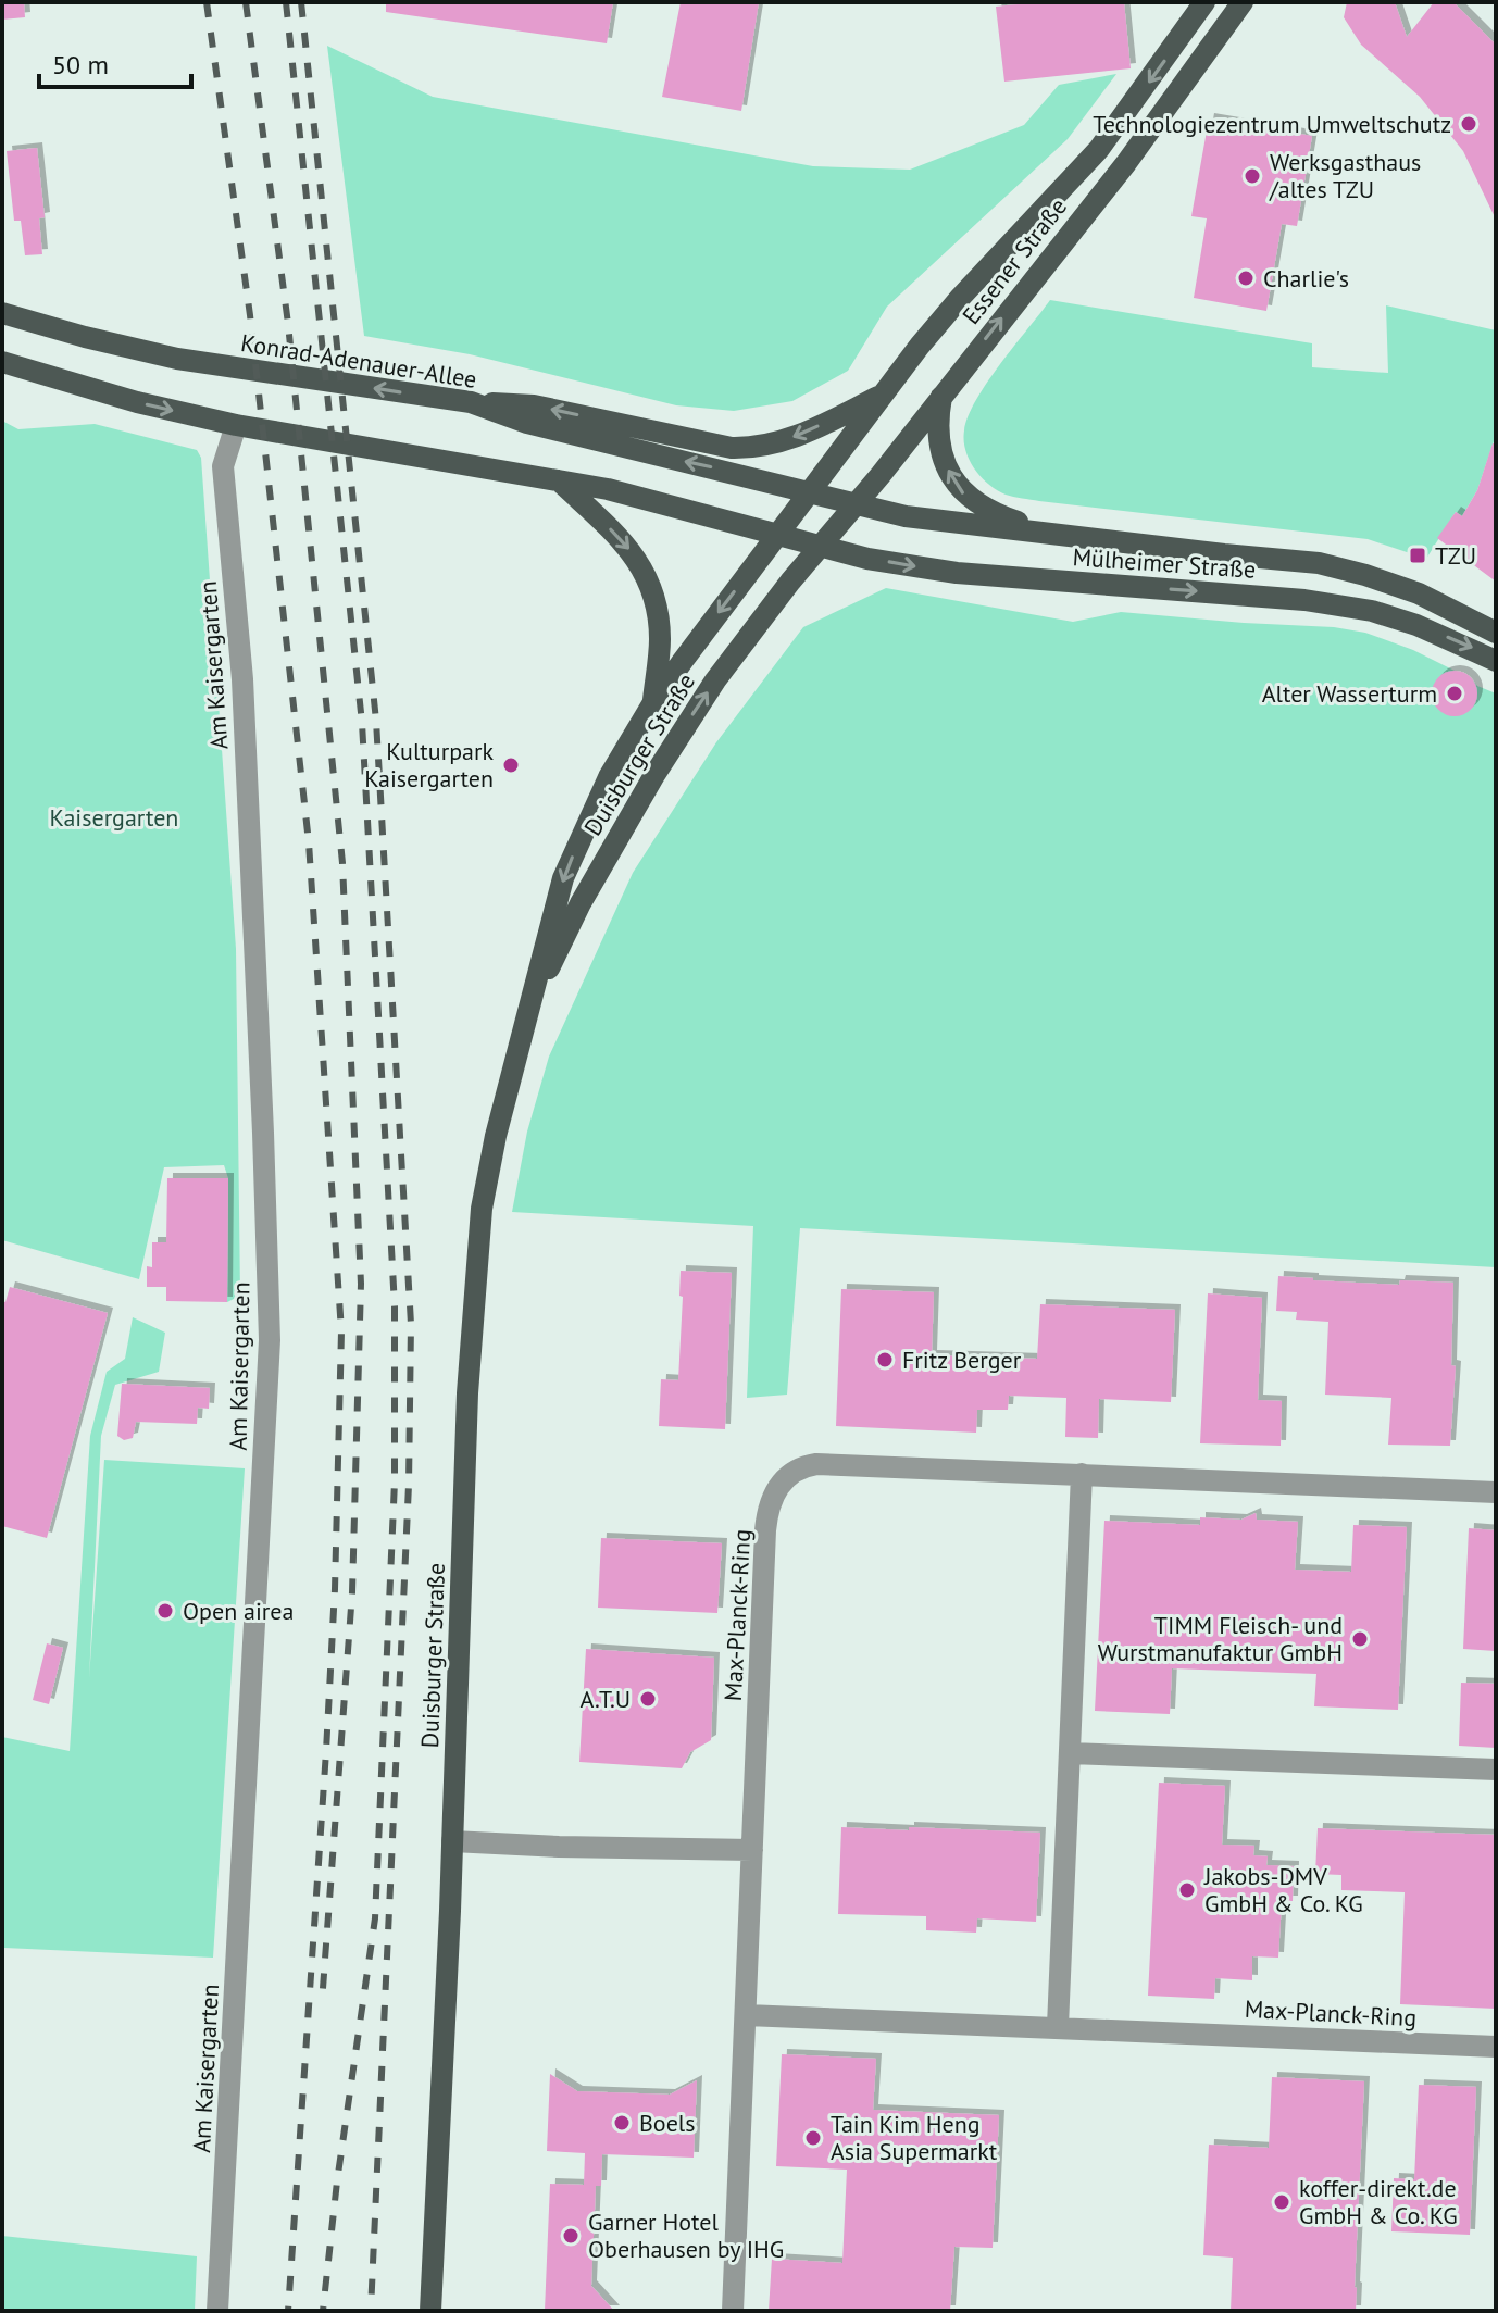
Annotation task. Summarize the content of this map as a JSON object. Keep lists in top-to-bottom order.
{
  "streets": {
    "main road": [
      "Essener Straße",
      "Konrad-Adenauer-Allee",
      "Mülheimer Straße",
      "Duisburger Straße"
    ],
    "street": ["Am Kaisergarten", "Max-Planck-Ring"]
  },
  "crossings": [
    ["Essener Straße", "Konrad-Adenauer-Allee"],
    ["Essener Straße", "Mülheimer Straße"],
    ["Essener Straße", "Duisburger Straße"],
    ["Konrad-Adenauer-Allee", "Mülheimer Straße"],
    ["Mülheimer Straße", "Duisburger Straße"]
  ],
  "parks": ["Kaisergarten"],
  "places": {
    "other": [
      "Technologiezentrum Umweltschutz",
      "Werksgasthaus /altes TZU",
      "Charlie's",
      "Alter Wasserturm",
      "Kulturpark Kaisergarten",
      "Fritz Berger",
      "Open airea",
      "TIMM Fleisch- und Wurstmanufaktur GmbH",
      "A.T.U",
      "Jakobs-DMV GmbH & Co. KG",
      "Boels",
      "Tain Kim Heng Asia Supermarkt",
      "koffer-direkt.de GmbH & Co. KG",
      "Garner Hotel Oberhausen by IHG"
    ],
    "transit": ["TZU"]
  },
  "scale_bar": "50 m"
}
